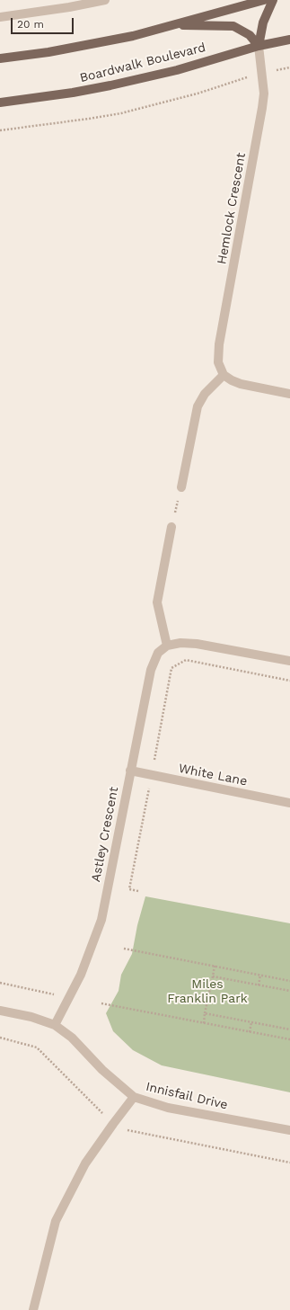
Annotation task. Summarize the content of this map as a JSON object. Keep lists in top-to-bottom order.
{
  "streets": {
    "main road": ["Boardwalk Boulevard"],
    "street": [
      "Hemlock Crescent",
      "White Lane",
      "Astley Crescent",
      "Innisfail Drive"
    ]
  },
  "crossings": [
    ["Boardwalk Boulevard", "Hemlock Crescent"],
    ["White Lane", "Astley Crescent"],
    ["Astley Crescent", "Innisfail Drive"]
  ],
  "parks": ["Miles Franklin Park"],
  "scale_bar": "20 m"
}
